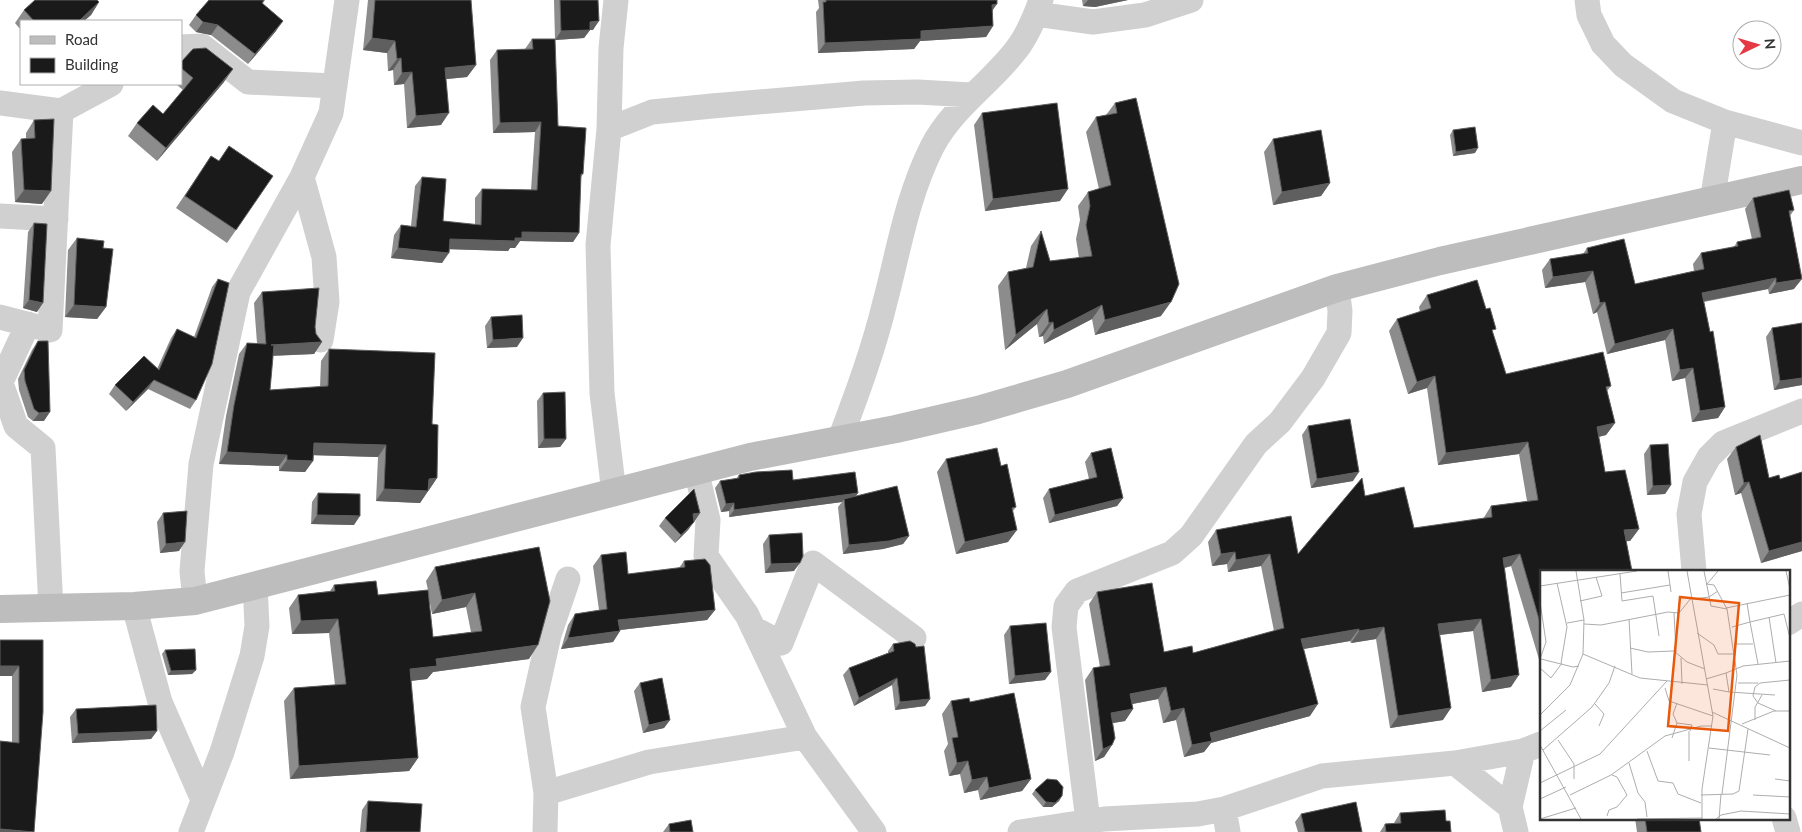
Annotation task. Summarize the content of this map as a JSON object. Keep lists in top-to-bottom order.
{
  "legend": ["Road", "Building"],
  "north": "right"
}
